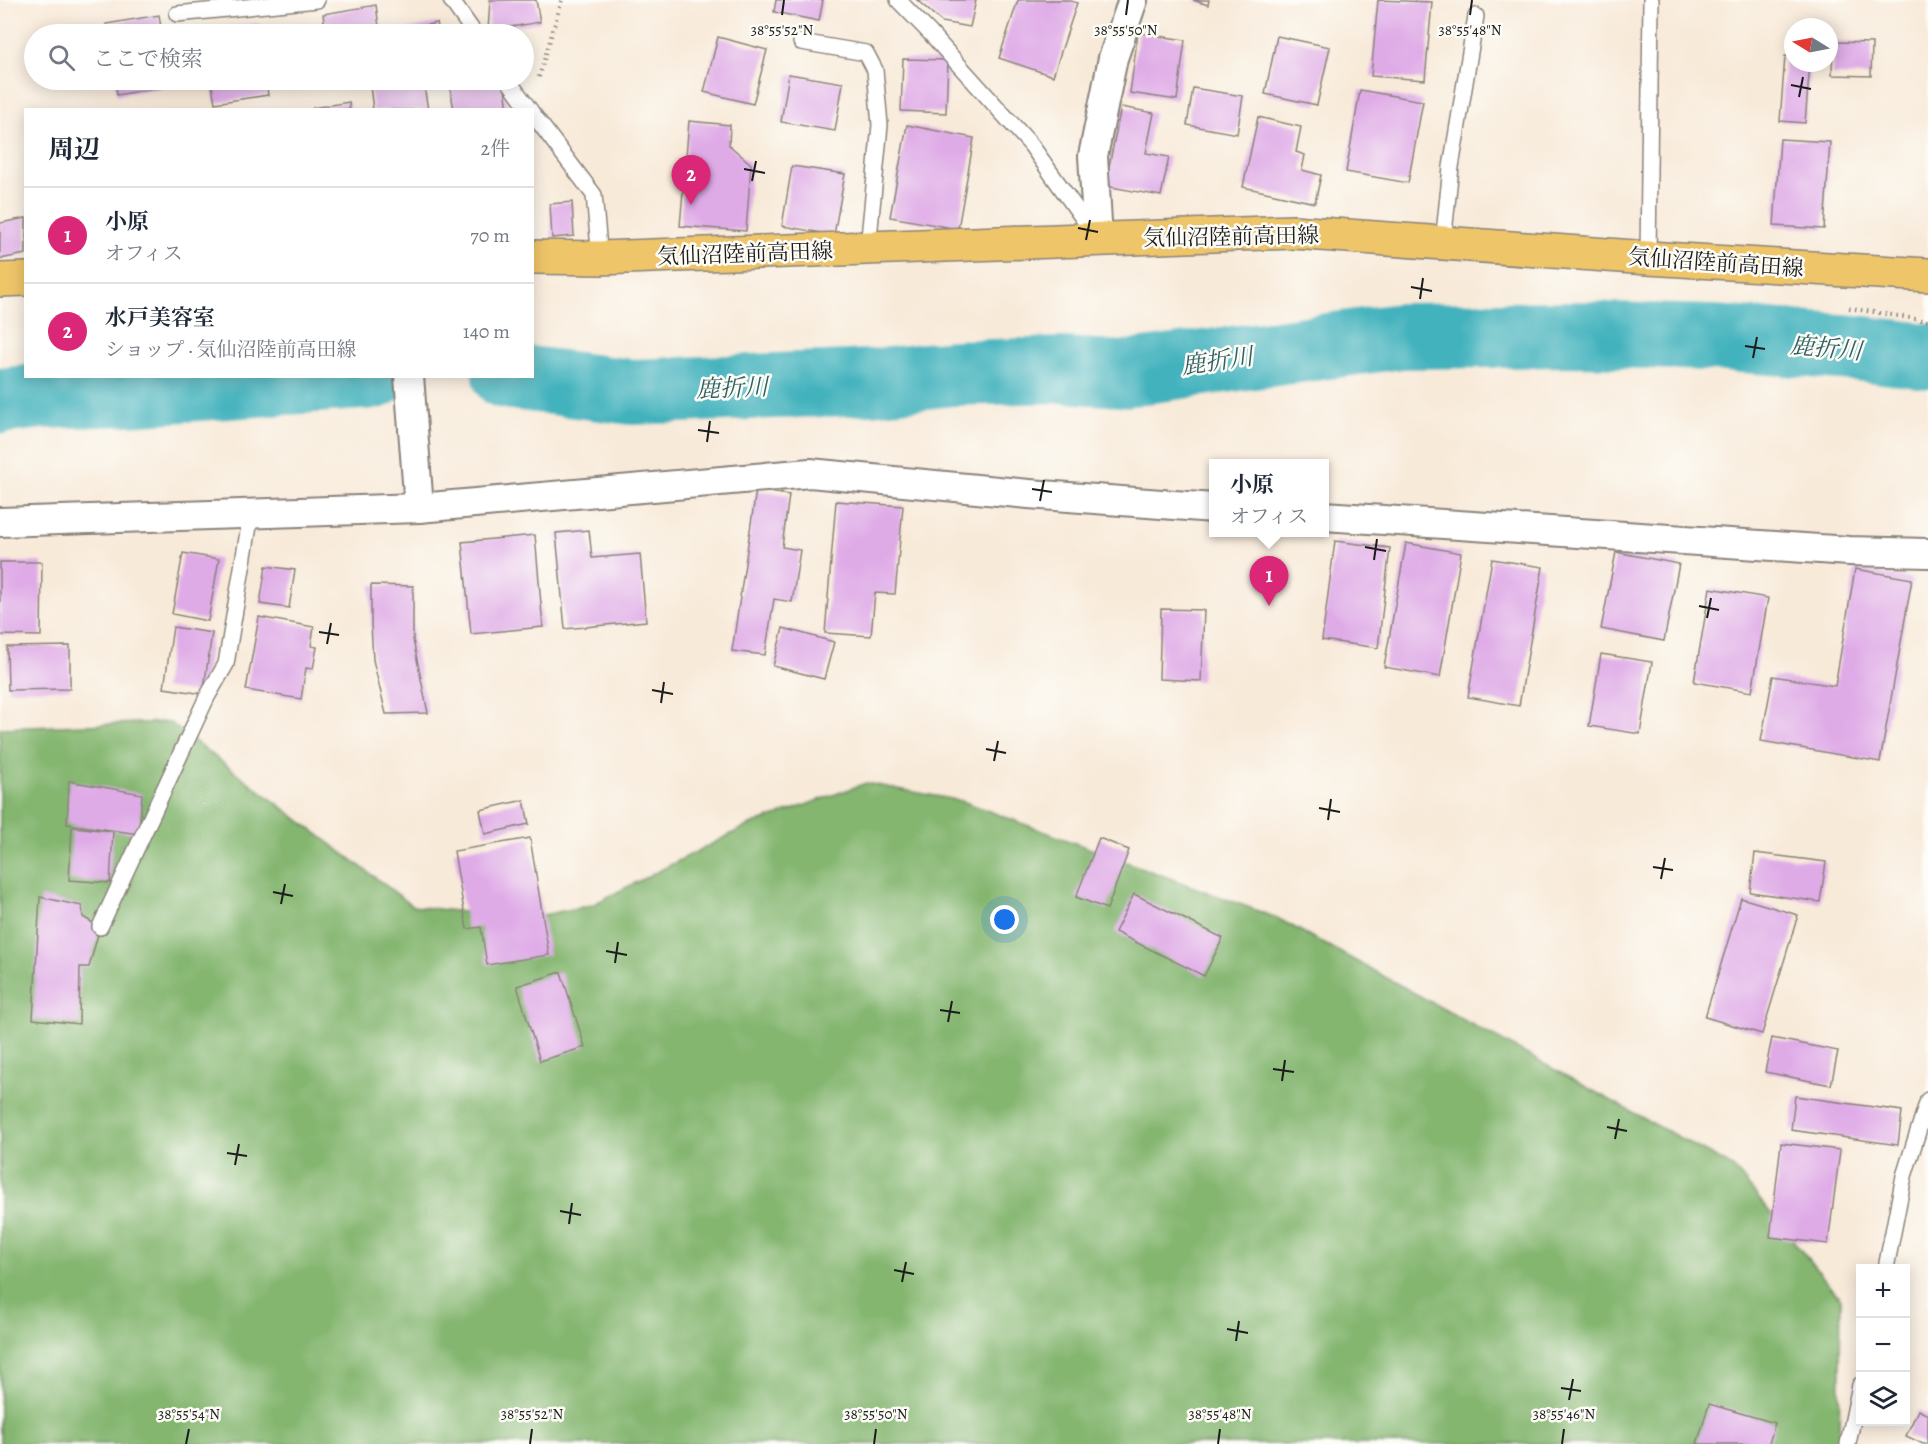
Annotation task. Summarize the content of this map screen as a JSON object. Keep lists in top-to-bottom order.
{
  "streets": {
    "main road": ["気仙沼陸前高田線"]
  },
  "water": ["鹿折川"],
  "north": "left",
  "page": {
    "search": "ここで検索",
    "heading": ["周辺", "2件"],
    "pins": ["2", "1"],
    "list": [
      {
        "mark": "1",
        "name": "小原",
        "note": "オフィス",
        "value": "70 m"
      },
      {
        "mark": "2",
        "name": "水戸美容室",
        "note": "ショップ · 気仙沼陸前高田線",
        "value": "140 m"
      }
    ],
    "popup": ["小原", "オフィス"],
    "map_buttons": ["+", "−"]
  },
  "coordinates": [
    "38°55'52\"N",
    "38°55'50\"N",
    "38°55'48\"N",
    "38°55'54\"N",
    "38°55'46\"N"
  ]
}
